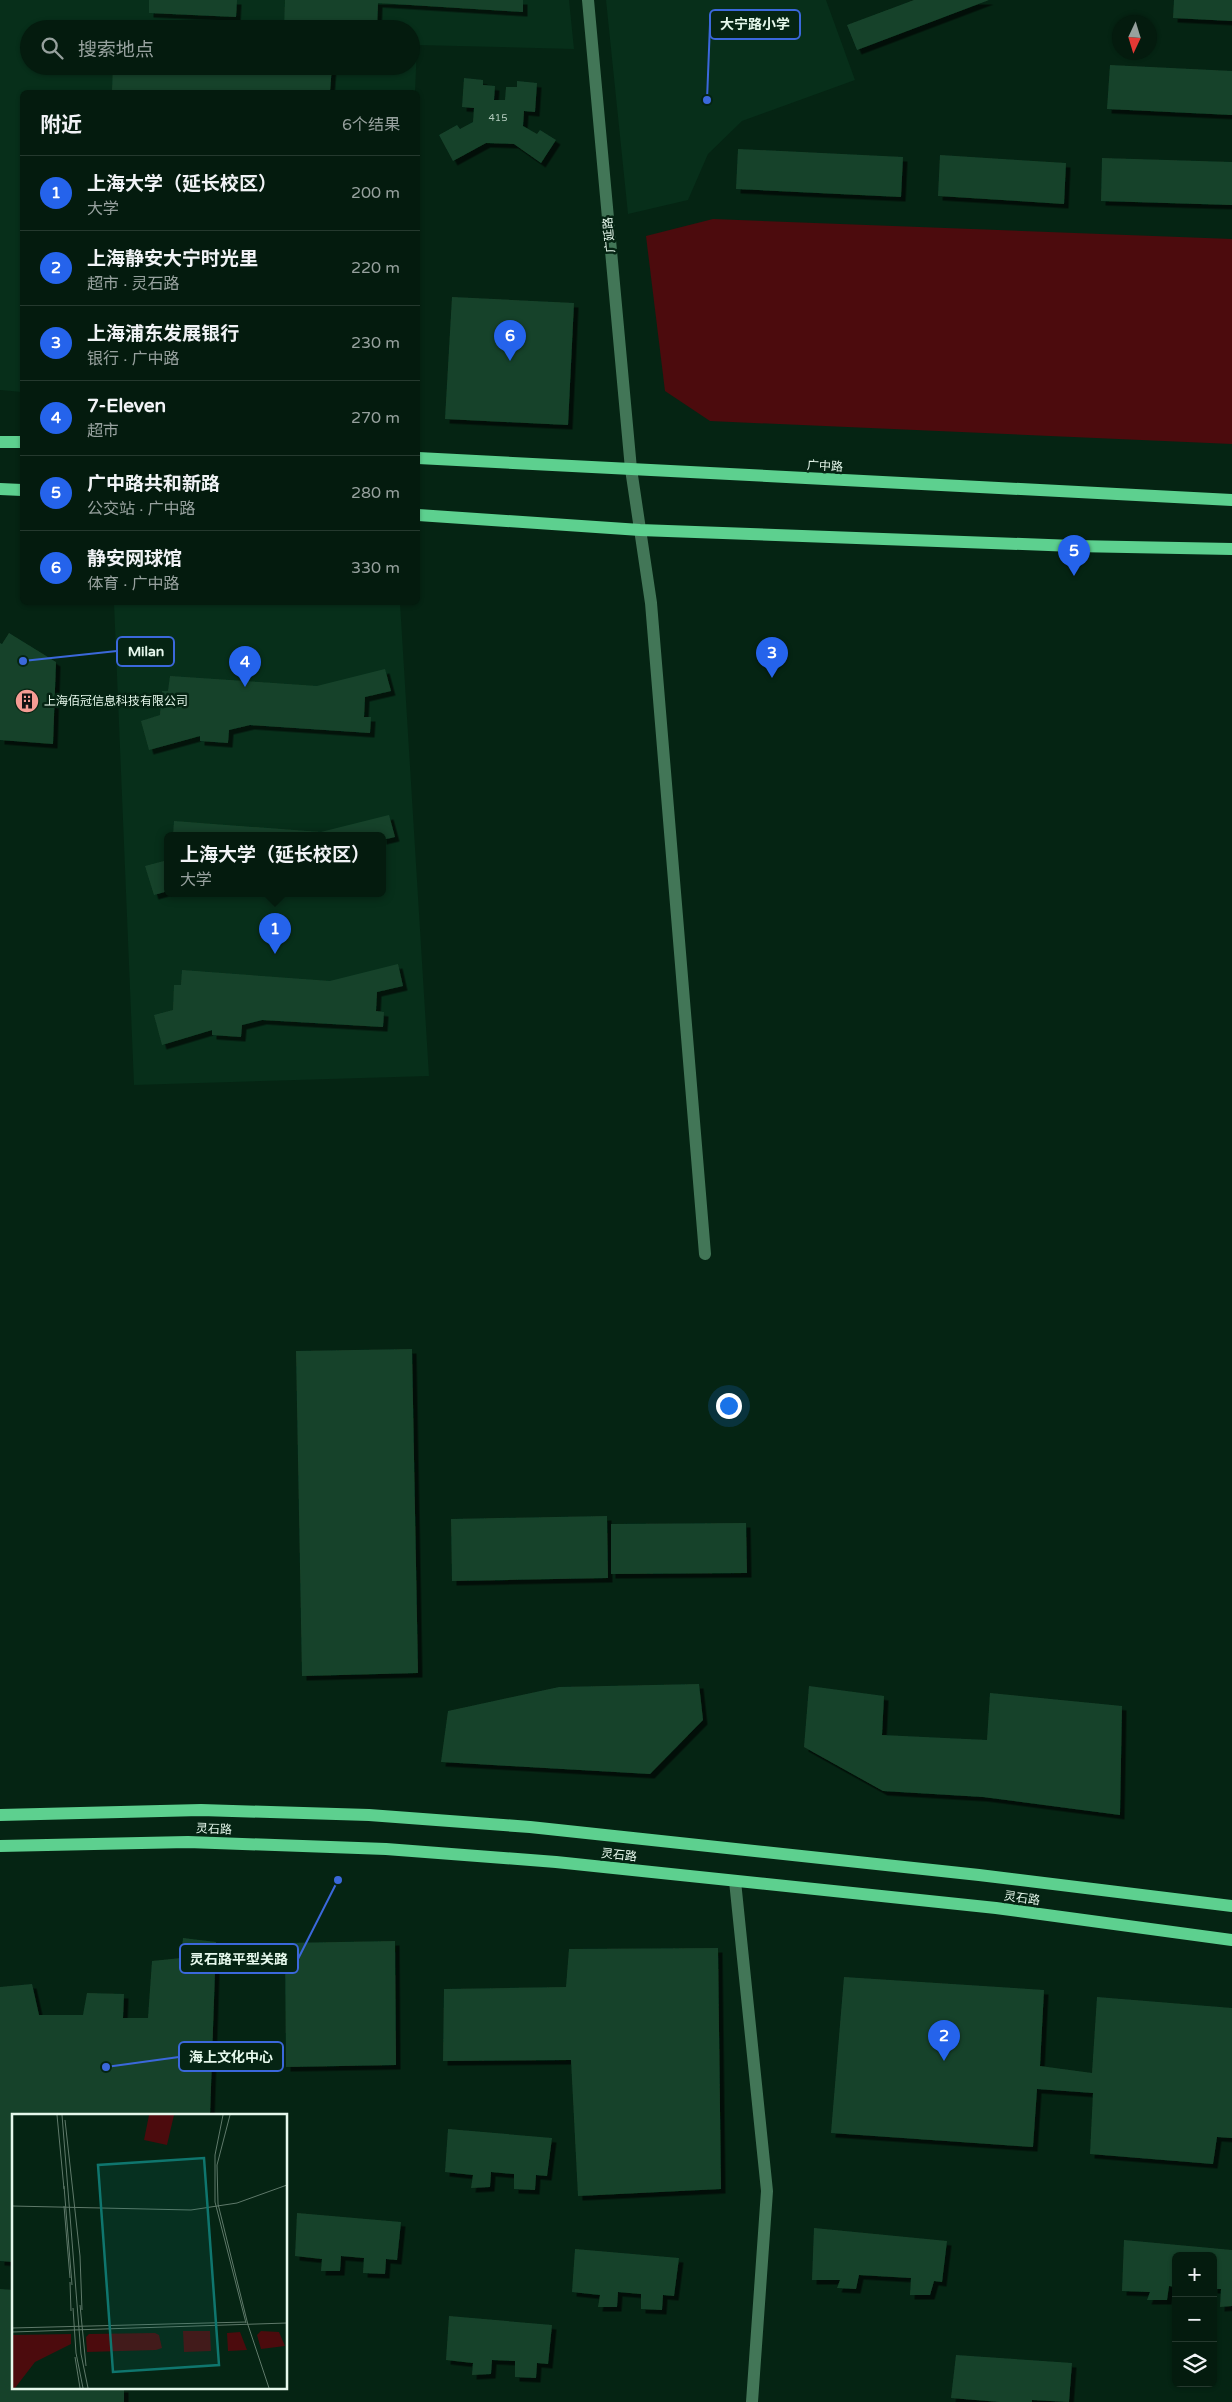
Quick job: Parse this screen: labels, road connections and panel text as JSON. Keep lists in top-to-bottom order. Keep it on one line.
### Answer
{"streets":{"main road":["广中路","灵石路"],"street":["广延路"]},"crossings":[["广延路","广中路"]],"places":{"other":["大宁路小学","Milan","灵石路平型关路","海上文化中心"],"building":["上海佰冠信息科技有限公司"]},"house_numbers":["415"],"north":"bottom","page":{"search":"搜索地点","heading":["附近","6个结果"],"list":[{"mark":"1","name":"上海大学（延长校区）","note":"大学","value":"200 m"},{"mark":"2","name":"上海静安大宁时光里","note":"超市 · 灵石路","value":"220 m"},{"mark":"3","name":"上海浦东发展银行","note":"银行 · 广中路","value":"230 m"},{"mark":"4","name":"7-Eleven","note":"超市","value":"270 m"},{"mark":"5","name":"广中路共和新路","note":"公交站 · 广中路","value":"280 m"},{"mark":"6","name":"静安网球馆","note":"体育 · 广中路","value":"330 m"}],"pins":["6","5","3","4","1","2"],"popup":["上海大学（延长校区）","大学"],"map_buttons":["+","−"]}}
